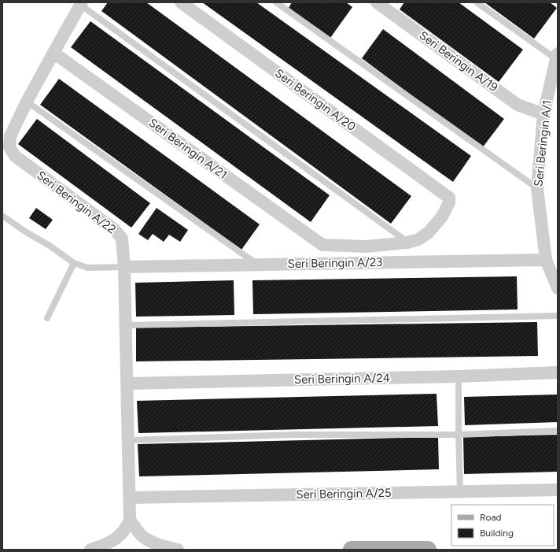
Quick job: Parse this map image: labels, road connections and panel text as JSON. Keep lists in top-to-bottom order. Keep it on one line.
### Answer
{"streets":{"street":["Seri Beringin A/19","Seri Beringin A/20","Seri Beringin A/1","Seri Beringin A/21","Seri Beringin A/22","Seri Beringin A/23","Seri Beringin A/24","Seri Beringin A/25"]},"crossings":[["Seri Beringin A/19","Seri Beringin A/1"],["Seri Beringin A/20","Seri Beringin A/21"],["Seri Beringin A/1","Seri Beringin A/23"],["Seri Beringin A/22","Seri Beringin A/23"],["Seri Beringin A/22","Seri Beringin A/24"],["Seri Beringin A/22","Seri Beringin A/25"]],"legend":["Road","Building"]}
